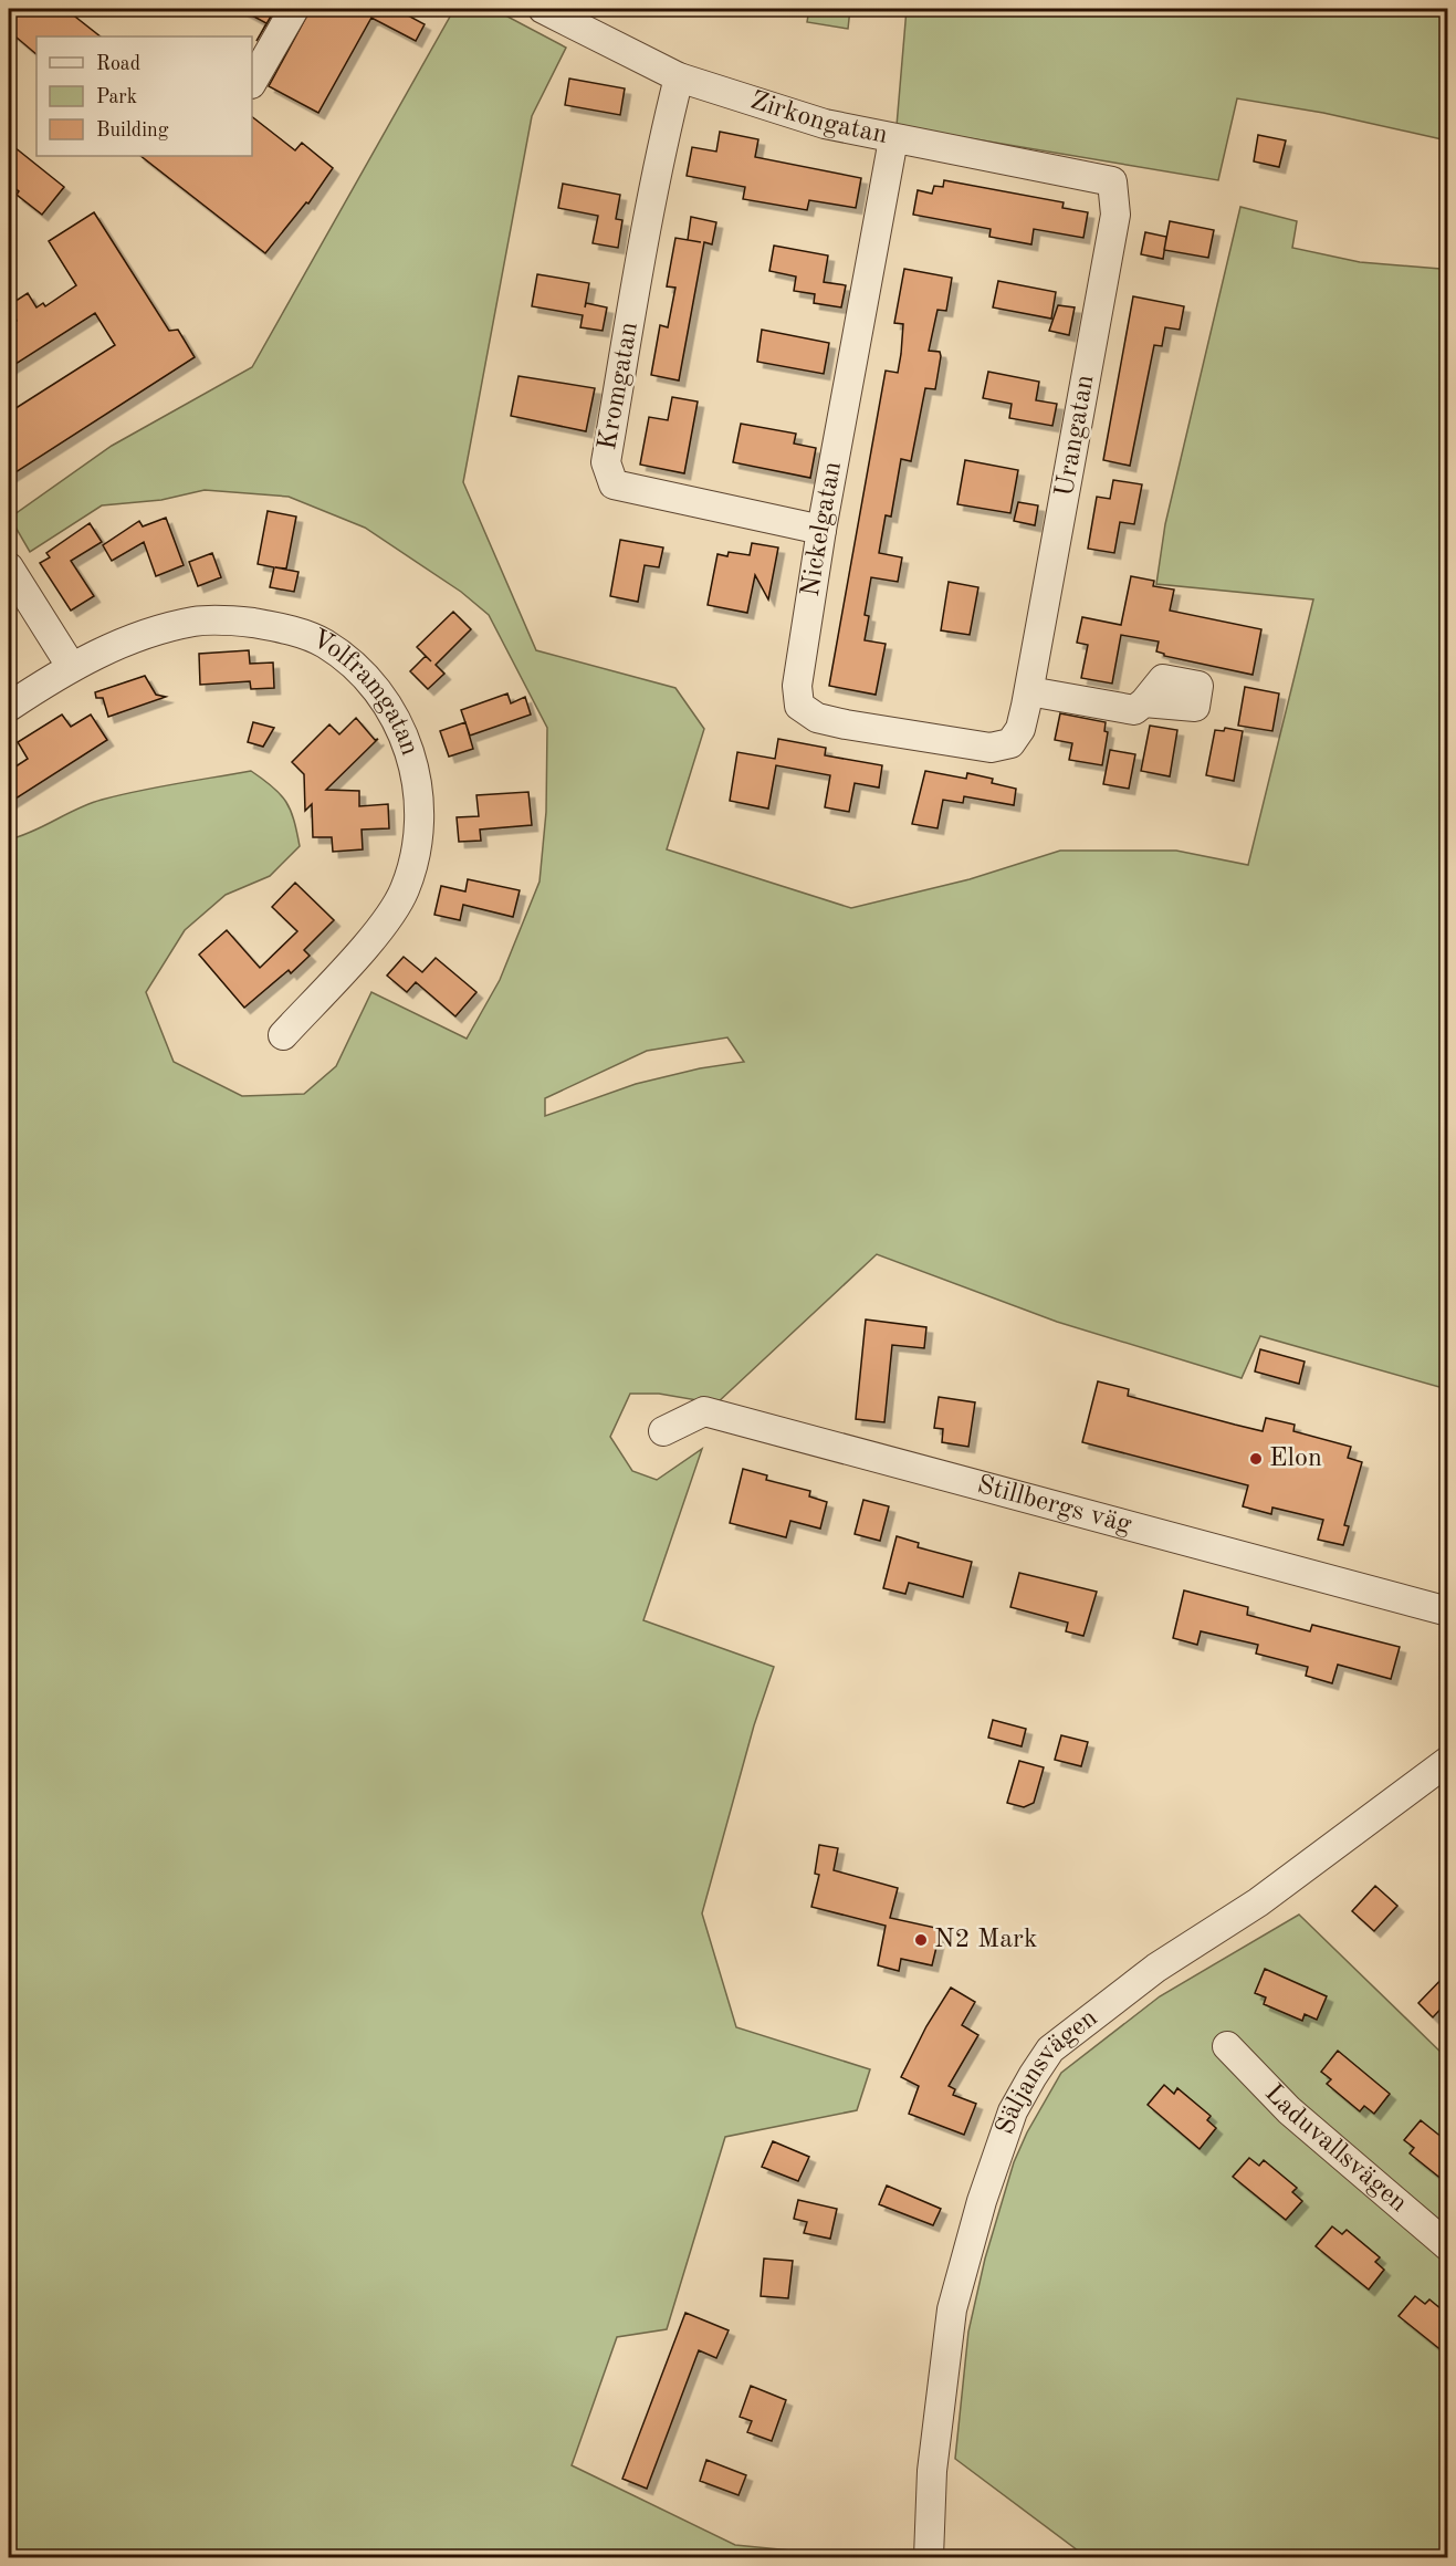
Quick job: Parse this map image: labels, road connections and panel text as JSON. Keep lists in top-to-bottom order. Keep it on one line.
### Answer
{"streets":{"street":["Zirkongatan","Kromgatan","Urangatan","Nickelgatan","Volframgatan","Stillbergs väg","Säljansvägen","Laduvallsvägen"]},"crossings":[["Zirkongatan","Kromgatan"],["Zirkongatan","Urangatan"],["Zirkongatan","Nickelgatan"],["Kromgatan","Nickelgatan"],["Urangatan","Nickelgatan"]],"places":["Elon","N2 Mark"],"legend":["Road","Park","Building"]}
